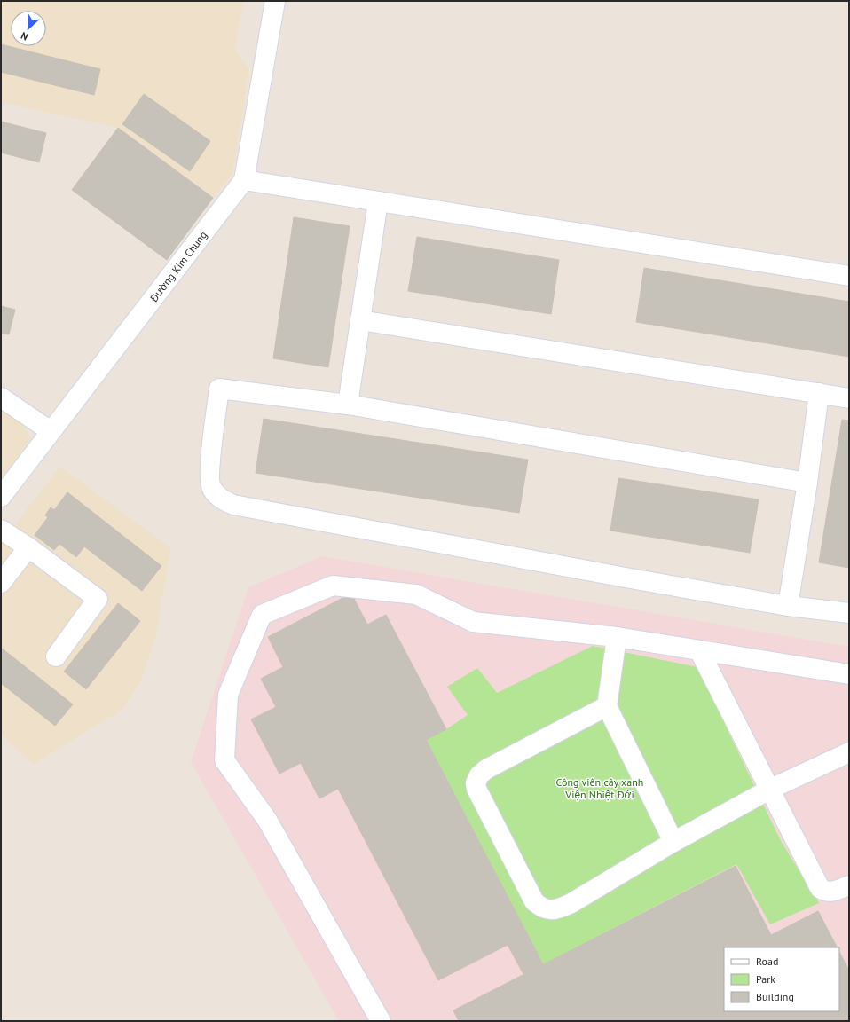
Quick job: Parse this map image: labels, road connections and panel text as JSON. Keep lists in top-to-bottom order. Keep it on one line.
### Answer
{"streets":{"street":["Đường Kim Chung"]},"parks":["Công viên cây xanh Viện Nhiệt Đới"],"legend":["Road","Park","Building"],"north":"bottom left"}
